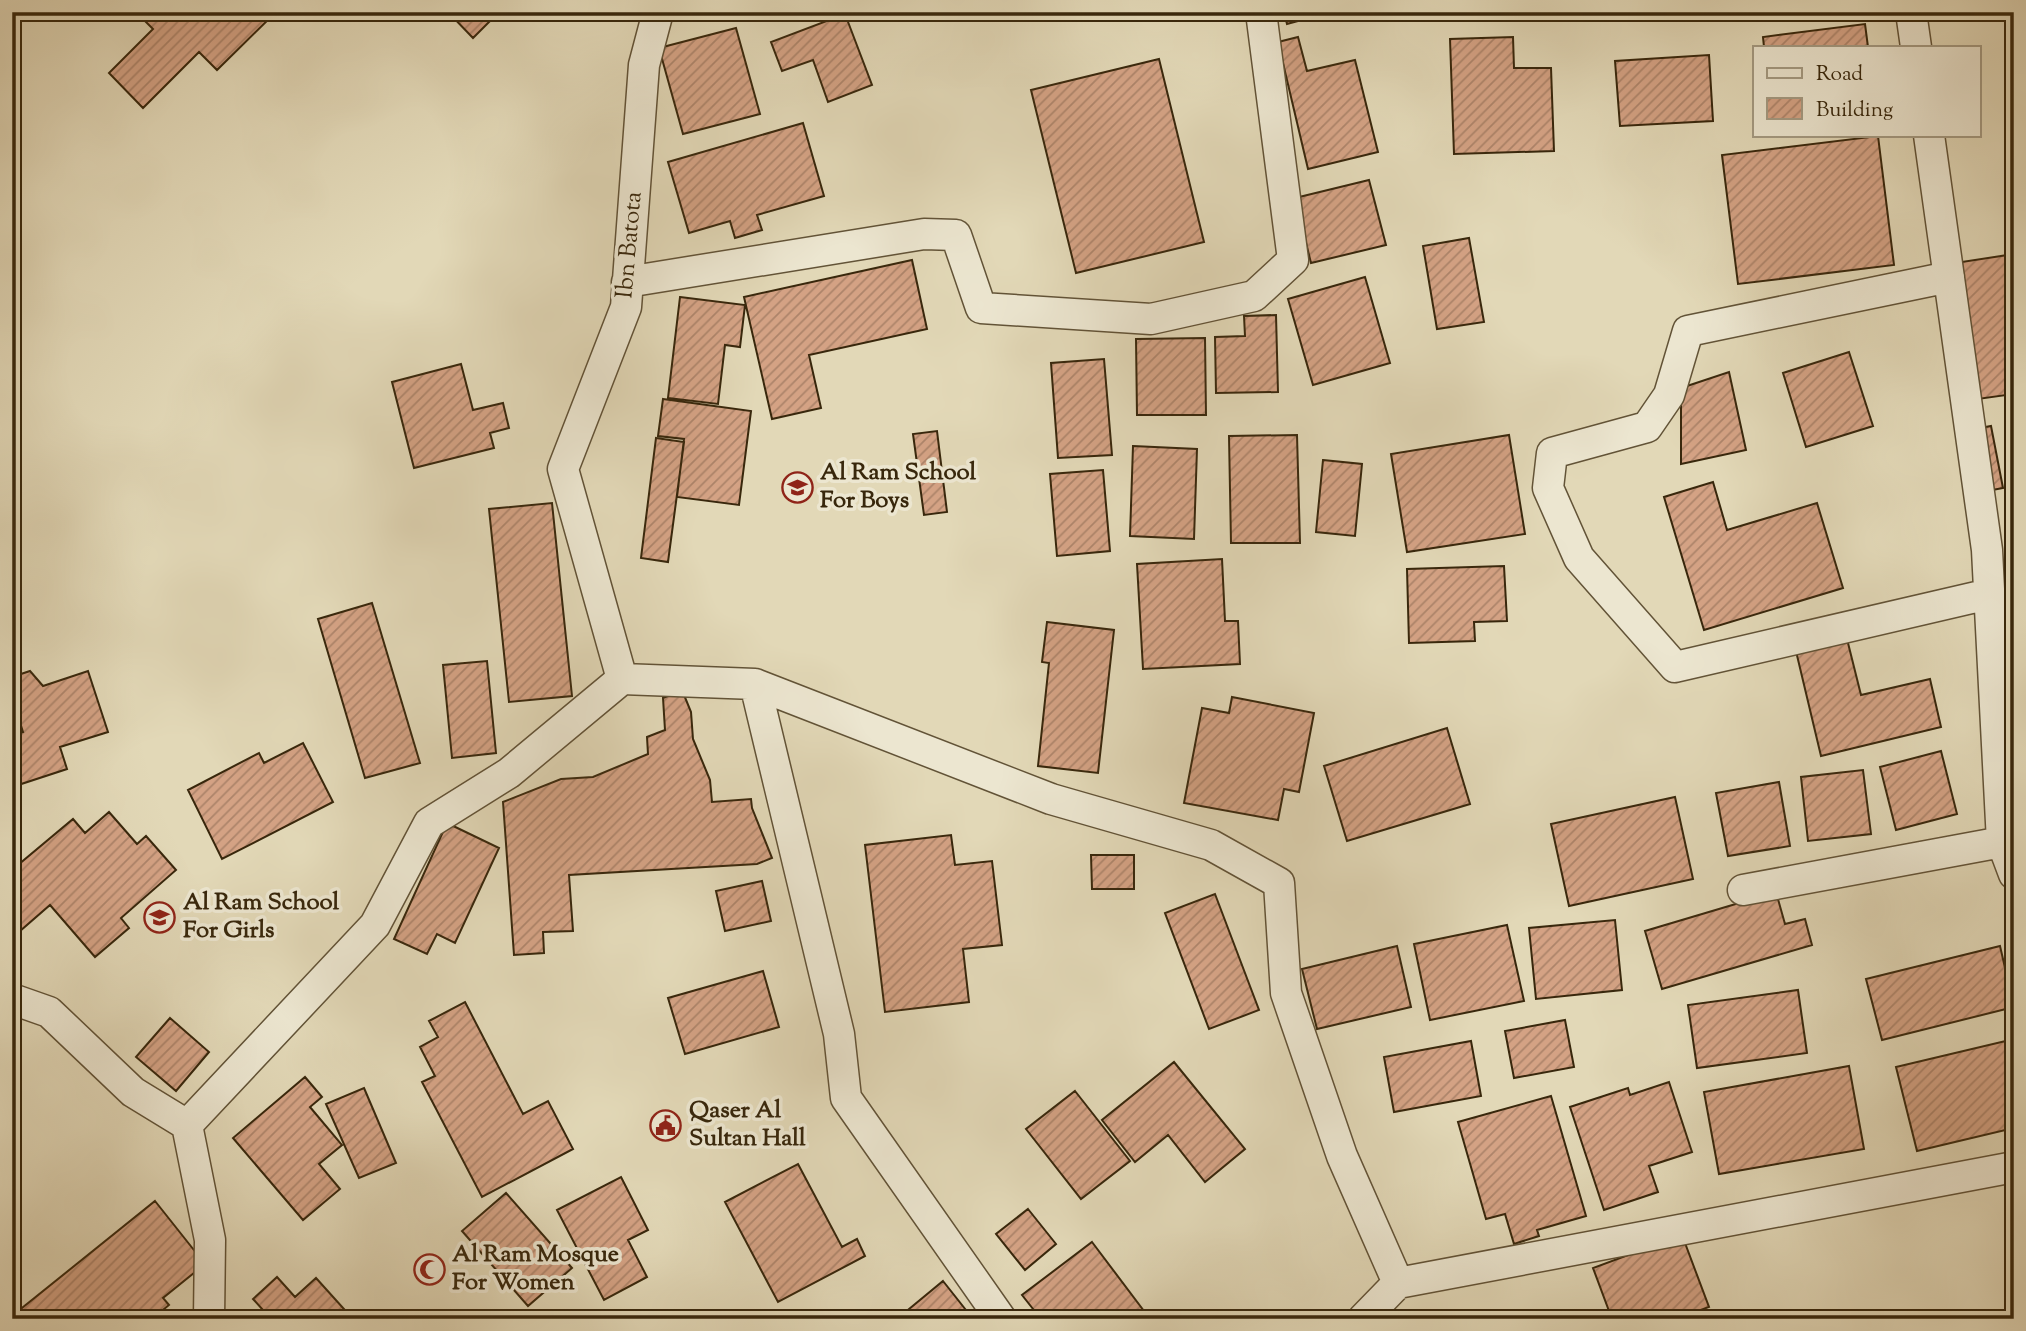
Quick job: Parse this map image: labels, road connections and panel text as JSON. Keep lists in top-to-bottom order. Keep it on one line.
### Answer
{"streets":{"street":["Ibn Batota"]},"places":{"school or university":["Al Ram School For Boys","Al Ram School For Girls"],"public building":["Qaser Al Sultan Hall"],"mosque":["Al Ram Mosque For Women"]},"legend":["Road","Building"]}
